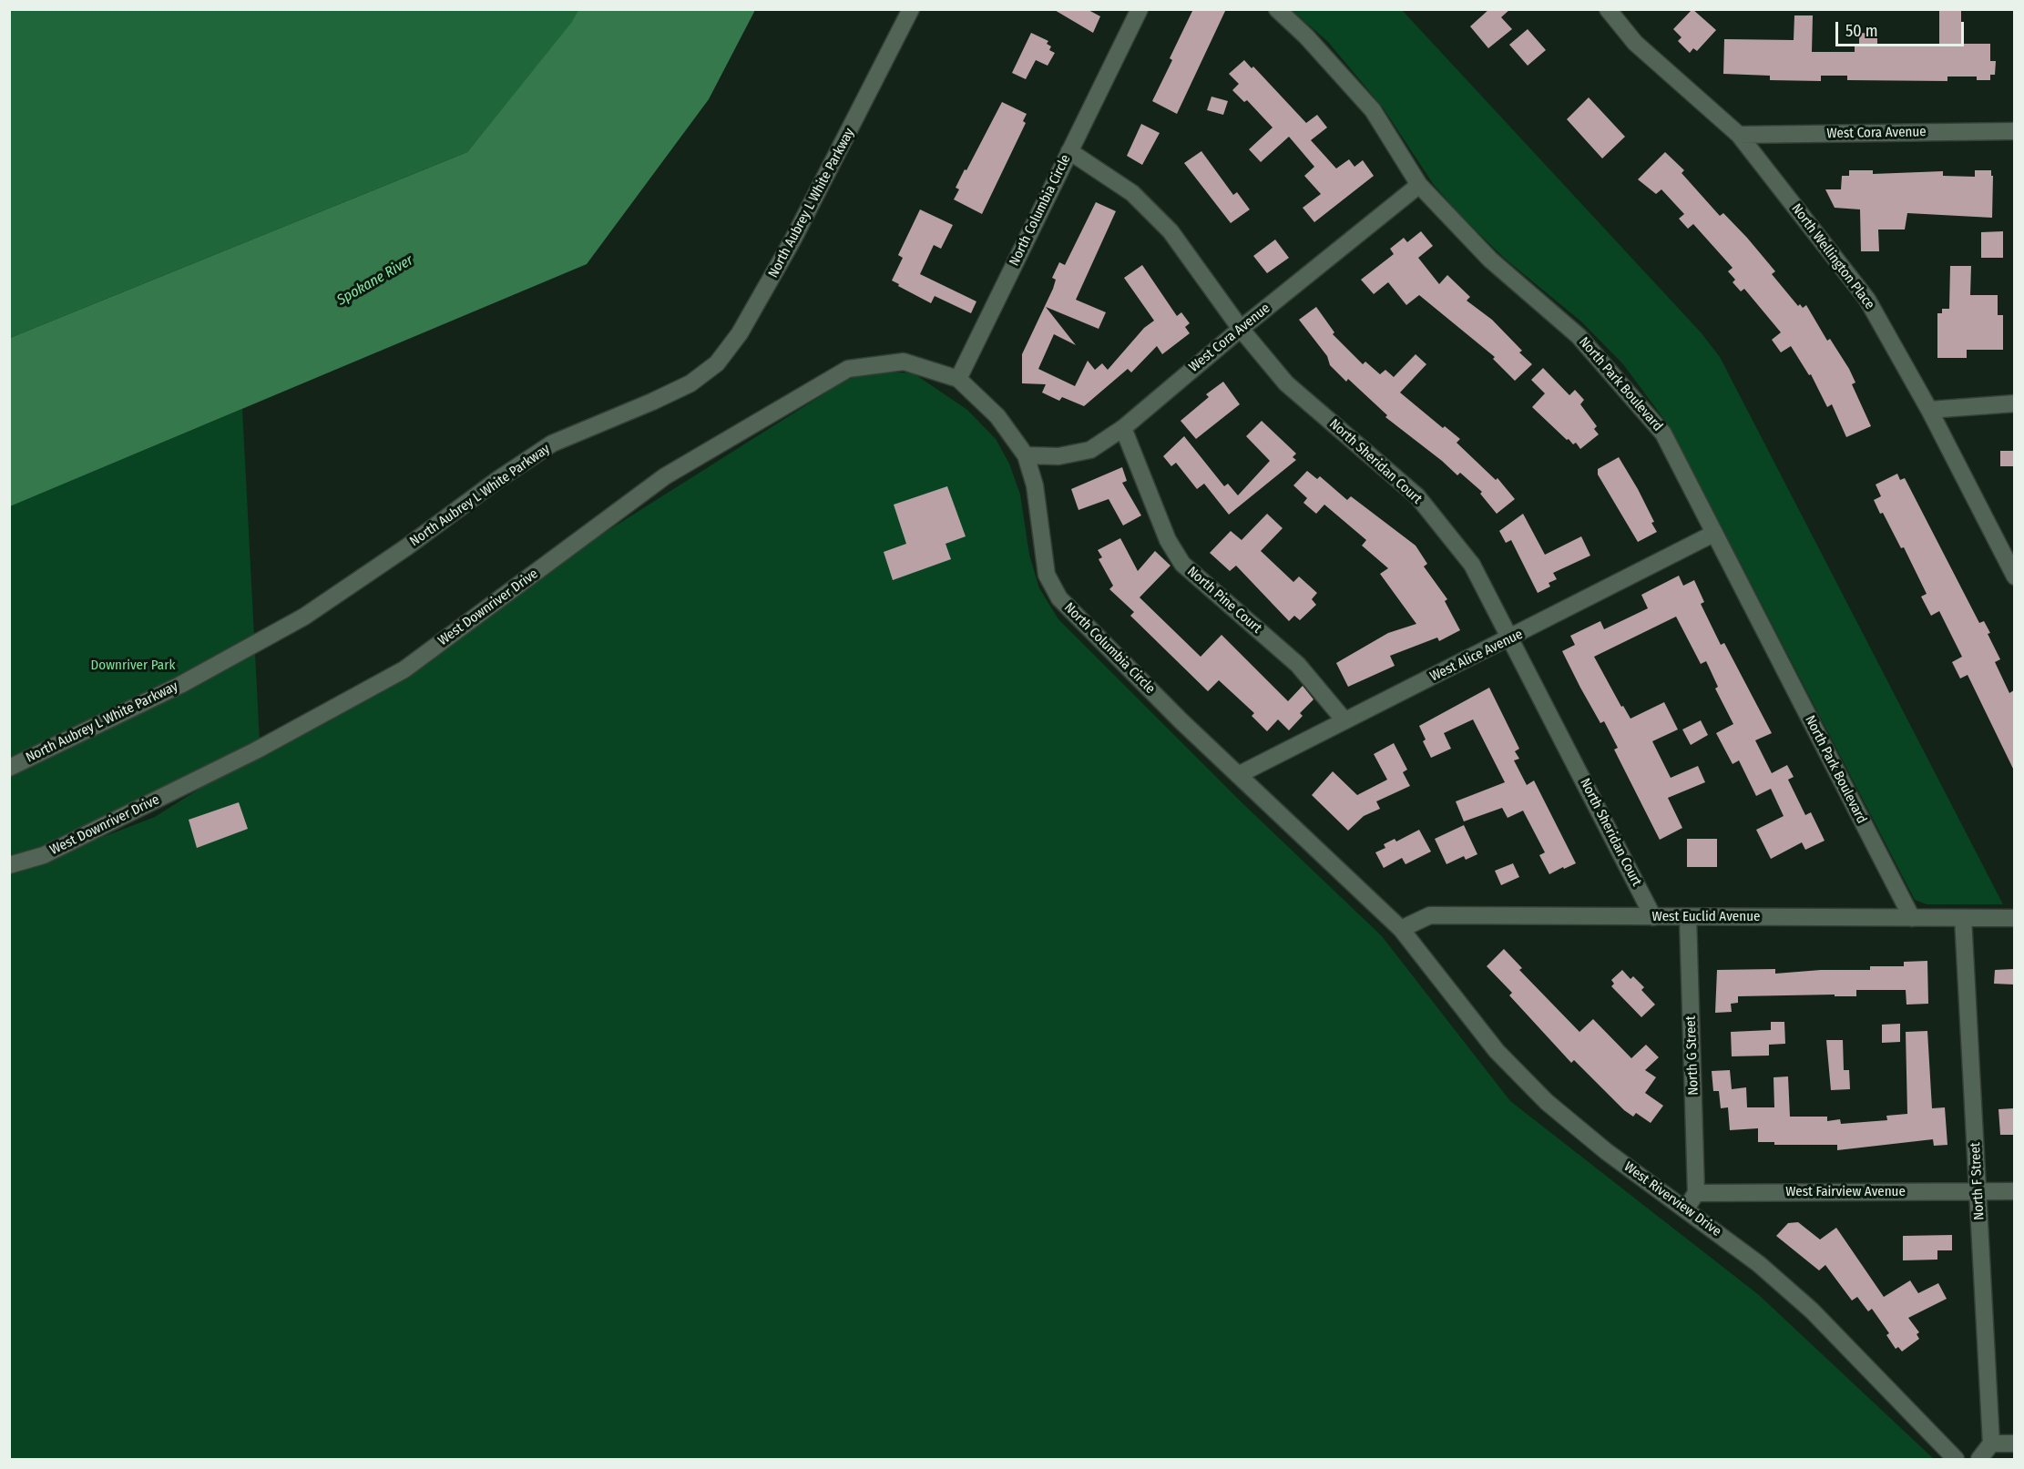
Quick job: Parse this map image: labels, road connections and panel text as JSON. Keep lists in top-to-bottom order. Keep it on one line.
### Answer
{"streets":{"street":["West Cora Avenue","North Aubrey L White Parkway","North Columbia Circle","North Wellington Place","North Park Boulevard","North Sheridan Court","North Pine Court","West Downriver Drive","West Alice Avenue","West Euclid Avenue","North G Street","North F Street","West Fairview Avenue","West Riverview Drive"]},"crossings":[["West Cora Avenue","North Columbia Circle"],["West Cora Avenue","North Wellington Place"],["West Cora Avenue","North Park Boulevard"],["West Cora Avenue","North Sheridan Court"],["West Cora Avenue","North Pine Court"],["North Columbia Circle","North Sheridan Court"],["North Columbia Circle","West Downriver Drive"],["North Columbia Circle","West Alice Avenue"],["North Columbia Circle","West Euclid Avenue"],["North Columbia Circle","West Riverview Drive"],["North Park Boulevard","West Alice Avenue"],["North Park Boulevard","West Euclid Avenue"],["North Sheridan Court","West Alice Avenue"],["North Sheridan Court","West Euclid Avenue"],["North Pine Court","West Alice Avenue"],["West Euclid Avenue","North G Street"],["West Euclid Avenue","North F Street"],["West Euclid Avenue","West Riverview Drive"],["North G Street","West Fairview Avenue"],["North F Street","West Fairview Avenue"]],"water":["Spokane River"],"parks":["Downriver Park"],"scale_bar":"50 m"}
